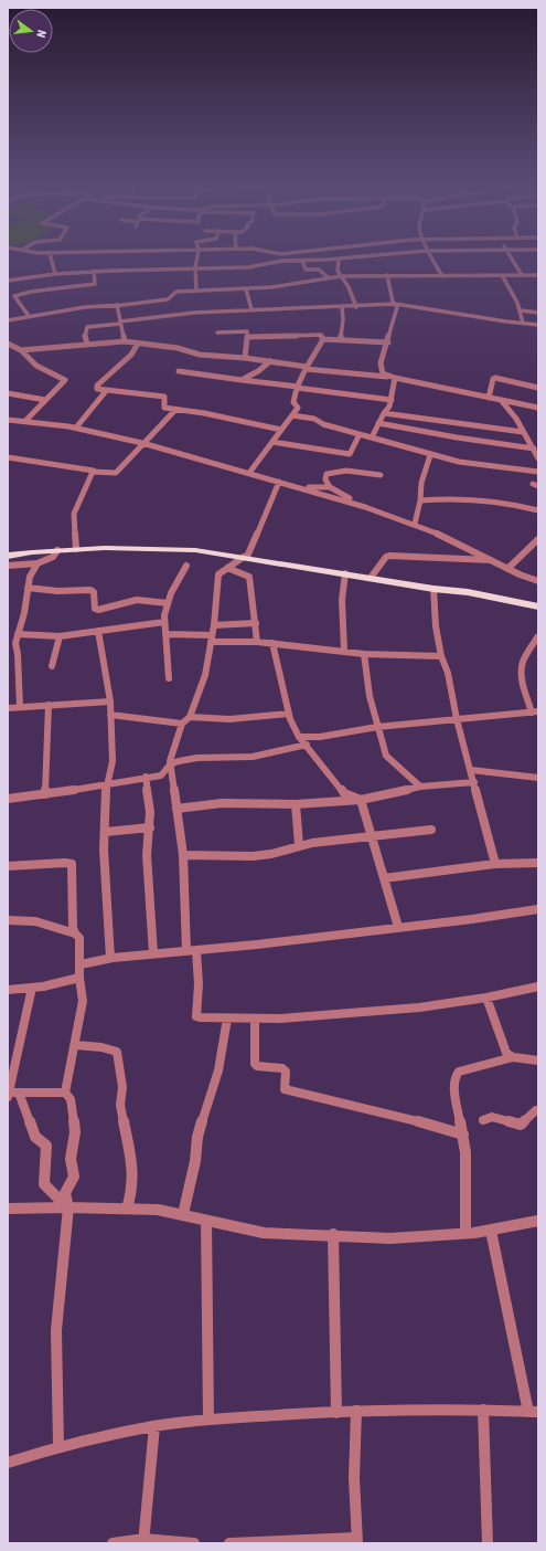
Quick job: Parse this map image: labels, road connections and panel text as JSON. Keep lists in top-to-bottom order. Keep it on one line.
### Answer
{"north":"right"}
